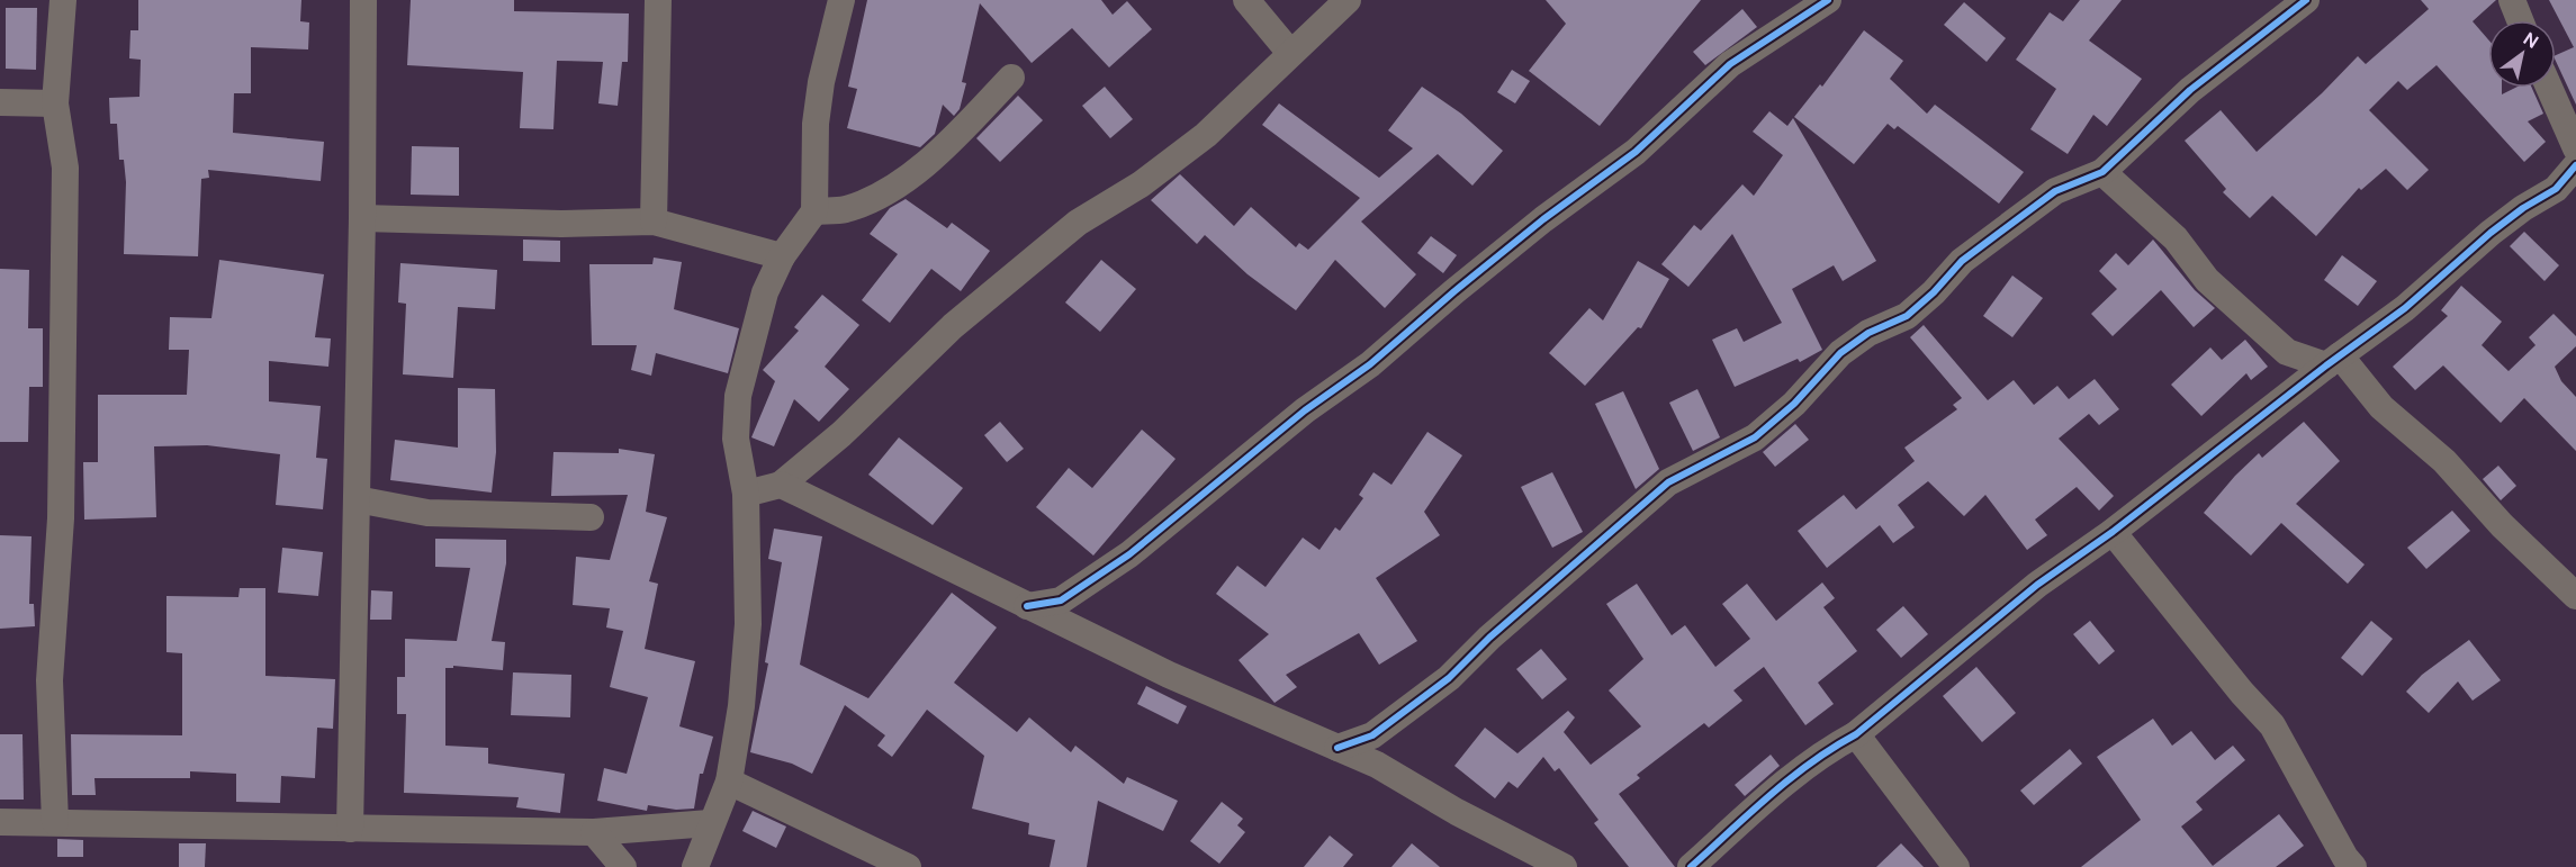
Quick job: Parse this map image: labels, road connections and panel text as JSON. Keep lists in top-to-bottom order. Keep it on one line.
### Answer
{"north":"top right"}
